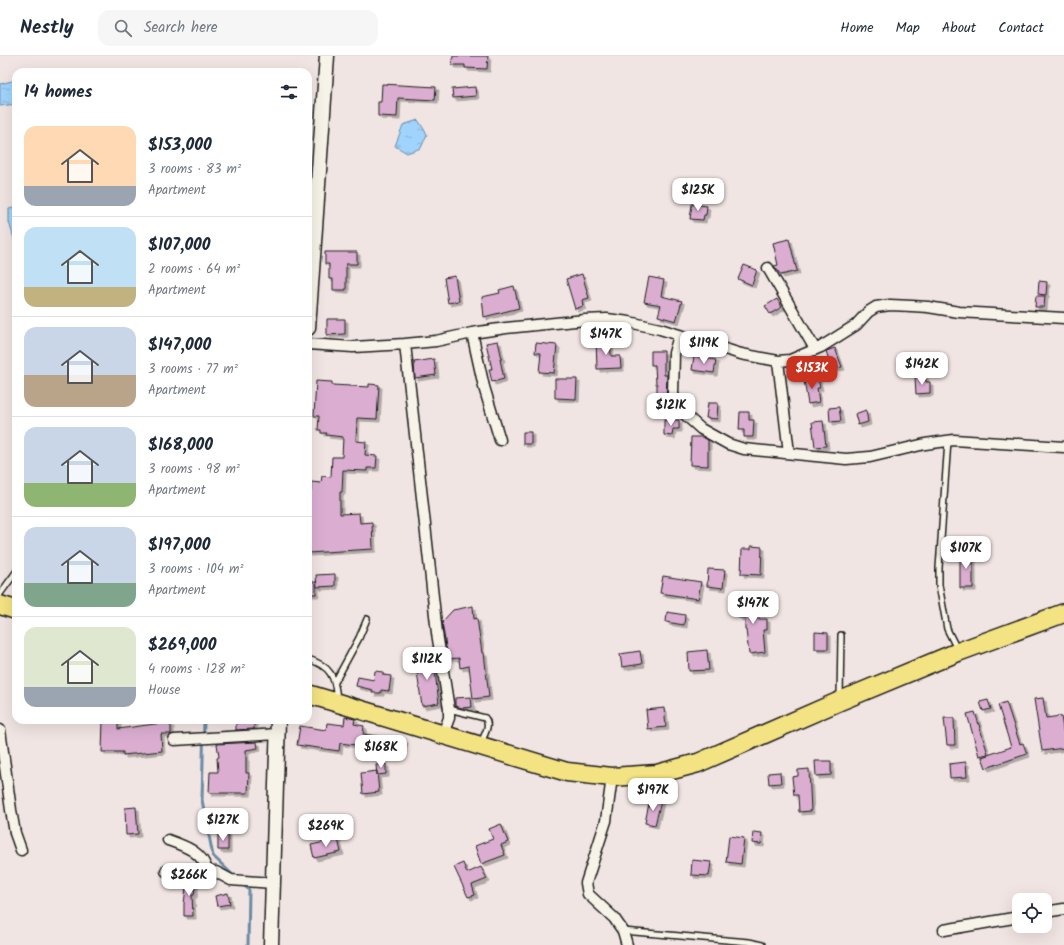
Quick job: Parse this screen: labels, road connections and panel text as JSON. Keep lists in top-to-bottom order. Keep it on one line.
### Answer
{"page":{"header":"Nestly","search":"Search here","nav":["Home","Map","About","Contact"],"heading":"14 homes","list":[{"name":"$153,000","note":"3 rooms · 83 m² · Apartment"},{"name":"$107,000","note":"2 rooms · 64 m² · Apartment"},{"name":"$147,000","note":"3 rooms · 77 m² · Apartment"},{"name":"$168,000","note":"3 rooms · 98 m² · Apartment"},{"name":"$197,000","note":"3 rooms · 104 m² · Apartment"},{"name":"$269,000","note":"4 rooms · 128 m² · House"}],"price":["$125K","$147K","$119K","$142K","$153K","$121K","$107K","$147K","$112K","$168K","$197K","$127K","$269K","$266K"]}}
